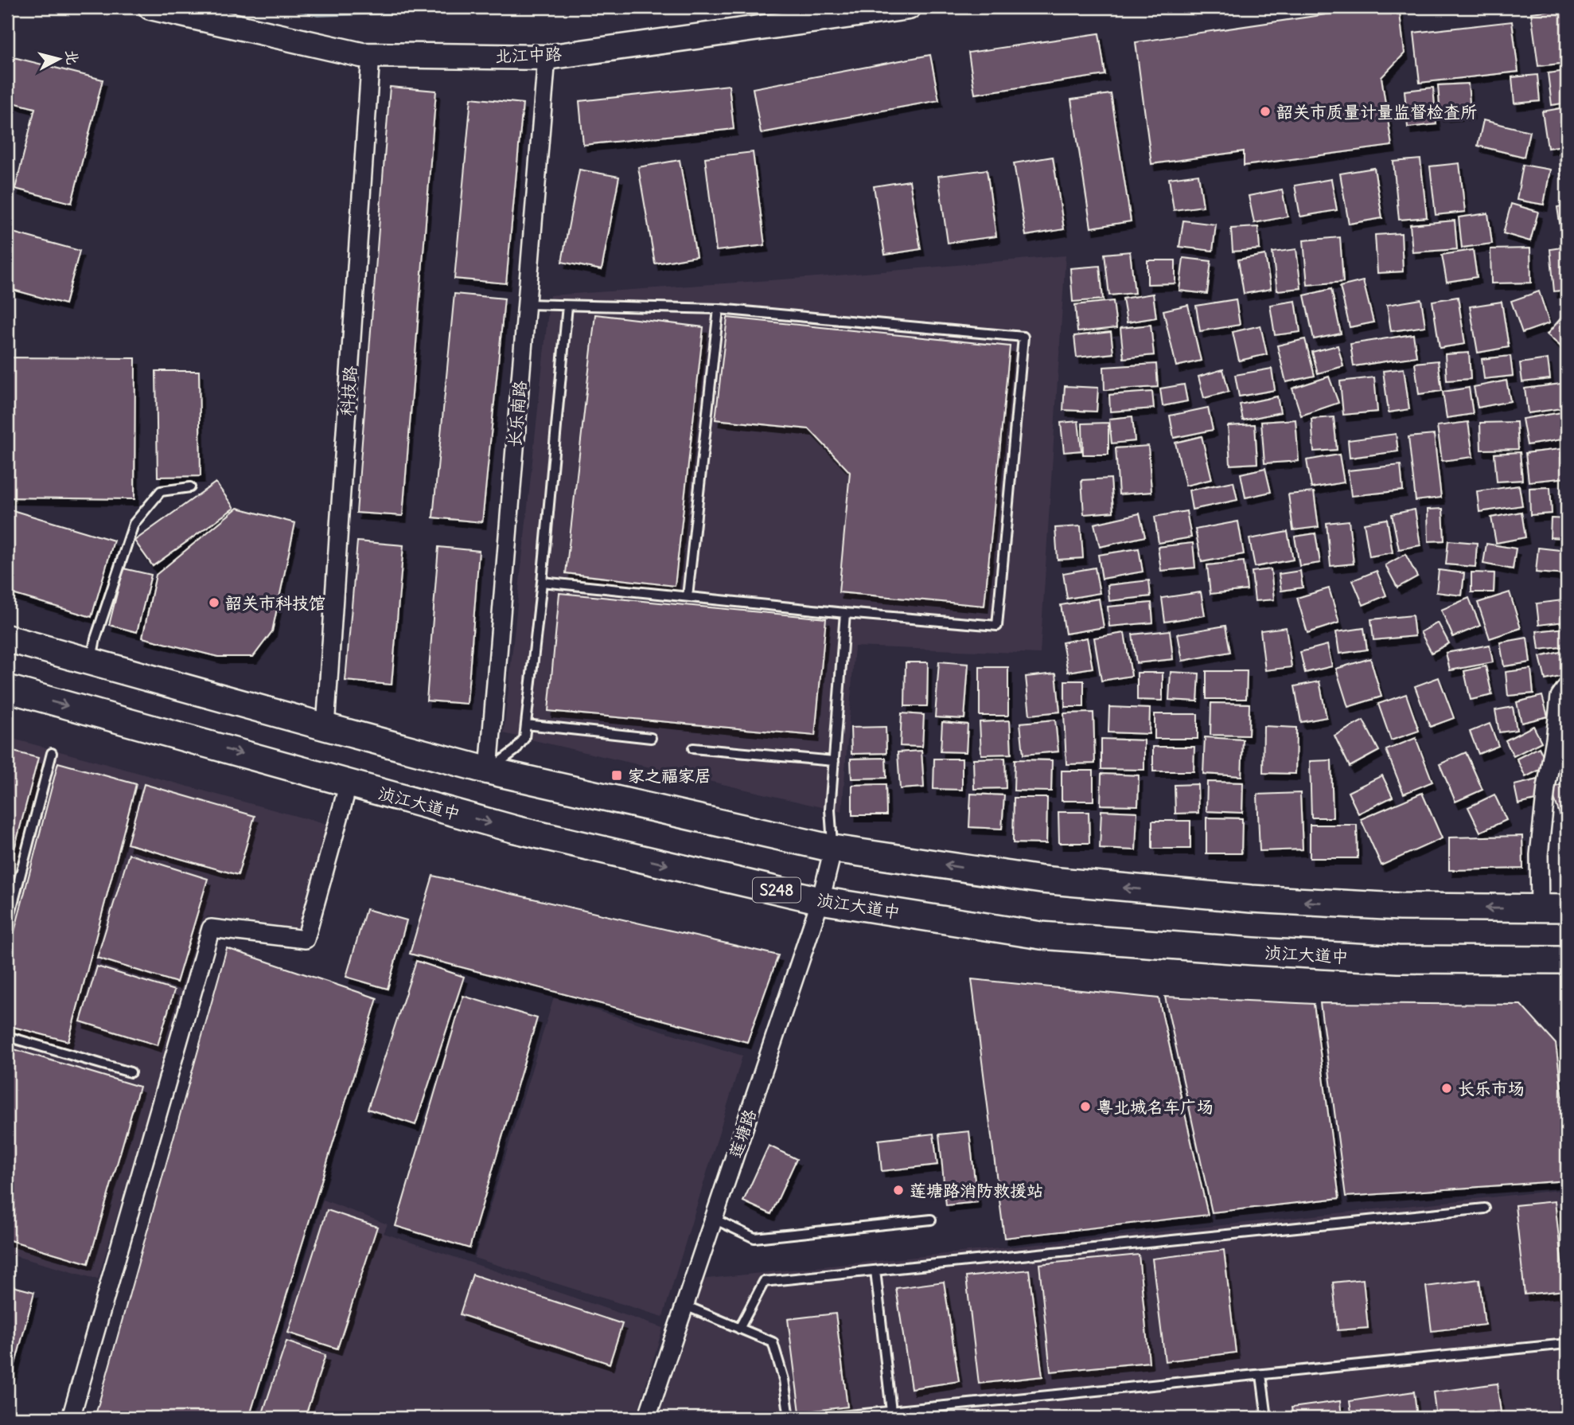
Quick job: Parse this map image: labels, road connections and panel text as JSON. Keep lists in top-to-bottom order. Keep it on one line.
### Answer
{"streets":{"main road":["浈江大道中","S248"],"street":["北江中路","科技路","长乐南路","莲塘路"]},"crossings":[["北江中路","科技路"],["北江中路","长乐南路"],["浈江大道中","莲塘路"]],"places":{"other":["韶关市质量计量监督检查所","韶关市科技馆","长乐市场","粤北城名车广场","莲塘路消防救援站"],"transit":["家之福家居"]},"north":"right"}
